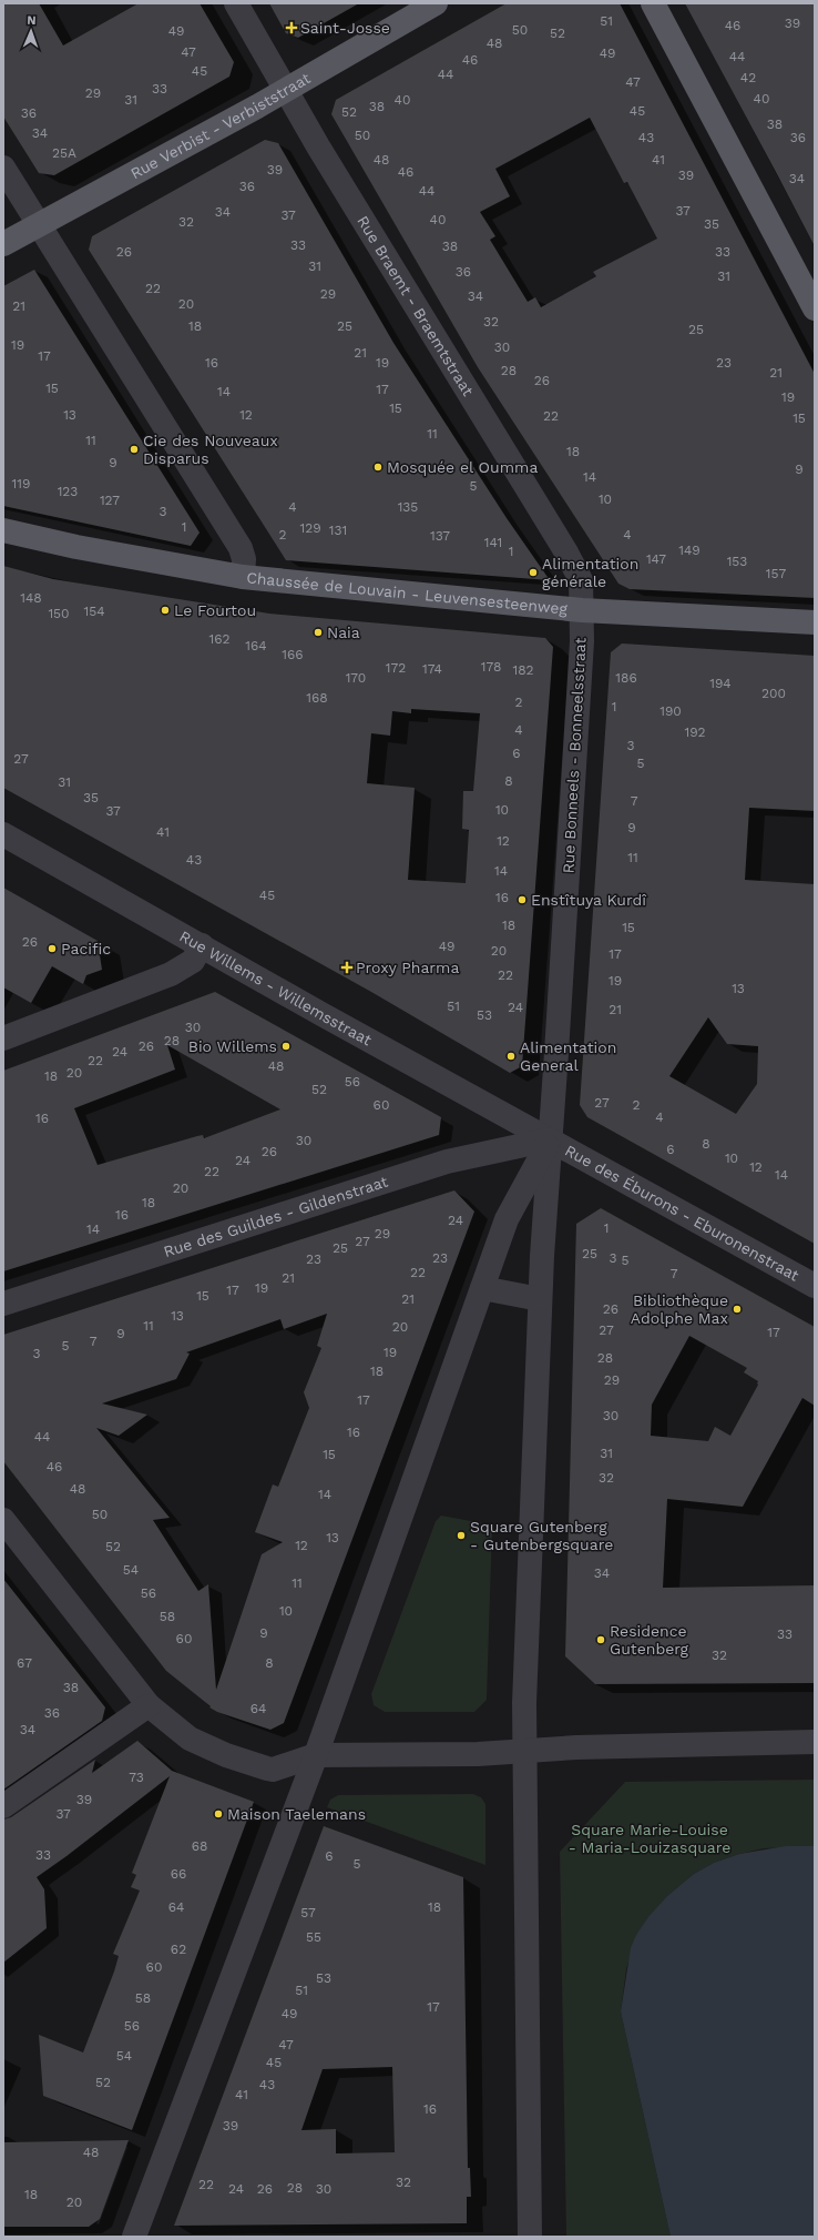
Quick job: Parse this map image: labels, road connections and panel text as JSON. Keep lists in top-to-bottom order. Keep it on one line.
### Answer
{"streets":{"main road":["Rue Verbist - Verbiststraat","Chaussée de Louvain - Leuvensesteenweg"],"street":["Rue Braemt - Braemtstraat","Rue Bonneels - Bonneelsstraat","Rue Willems - Willemsstraat","Rue des Éburons - Eburonenstraat","Rue des Guildes - Gildenstraat"]},"crossings":[["Rue Verbist - Verbiststraat","Rue Braemt - Braemtstraat"],["Rue Braemt - Braemtstraat","Chaussée de Louvain - Leuvensesteenweg"],["Rue Braemt - Braemtstraat","Rue Bonneels - Bonneelsstraat"],["Chaussée de Louvain - Leuvensesteenweg","Rue Bonneels - Bonneelsstraat"],["Rue Bonneels - Bonneelsstraat","Rue Willems - Willemsstraat"],["Rue Bonneels - Bonneelsstraat","Rue des Éburons - Eburonenstraat"],["Rue Bonneels - Bonneelsstraat","Rue des Guildes - Gildenstraat"],["Rue Willems - Willemsstraat","Rue des Éburons - Eburonenstraat"],["Rue Willems - Willemsstraat","Rue des Guildes - Gildenstraat"],["Rue des Éburons - Eburonenstraat","Rue des Guildes - Gildenstraat"]],"parks":["Square Marie-Louise - Maria-Louizasquare"],"places":{"health":["Saint-Josse","Proxy Pharma"],"other":["Cie des Nouveaux Disparus","Mosquée el Oumma","Alimentation générale","Le Fourtou","Naia","Enstîtuya Kurdî","Pacific","Bio Willems","Alimentation General","Bibliothèque Adolphe Max","Square Gutenberg - Gutenbergsquare","Residence Gutenberg","Maison Taelemans"]},"house_numbers":["51","39","46","50","49","52","48","47","49","44","46","45","44","42","47","33","29","40","31","40","38","45","52","36","38","34","50","43","36","25A","48","41","39","46","39","34","36","44","37","34","37","40","32","35","33","38","26","33","31","36","31","22","29","34","20","21","32","18","25","25","19","30","21","17","16","19","23","28","21","26","15","17","14","19","15","13","12","22","15","11","11","18","9","9","14","119","5","123","10","127","4","135","3","1","129","131","2","4","137","141","149","1","147","153","157","148","154","150","162","164","166","178","172","174","182","170","186","194","200","168","2","1","190","4","192","3","6","27","5","8","31","35","7","10","37","9","41","12","11","43","14","45","16","18","15","26","49","20","17","22","19","13","51","24","21","53","30","28","26","24","22","48","20","18","56","52","27","60","2","4","16","30","8","6","26","10","24","12","22","14","20","18","16","24","1","14","29","27","25","25","23","3","23","5","22","7","21","19","17","15","21","26","13","11","20","27","17","9","7","5","19","3","28","18","29","17","30","16","44","31","15","46","32","48","14","50","13","12","52","54","34","11","56","10","58","9","33","60","32","67","8","38","64","36","34","73","39","37","68","33","6","5","66","64","18","57","55","62","60","53","51","58","17","49","56","47","54","45","52","43","41","16","39","48","32","22","28","24","26","30","18","20"],"north":"top"}
